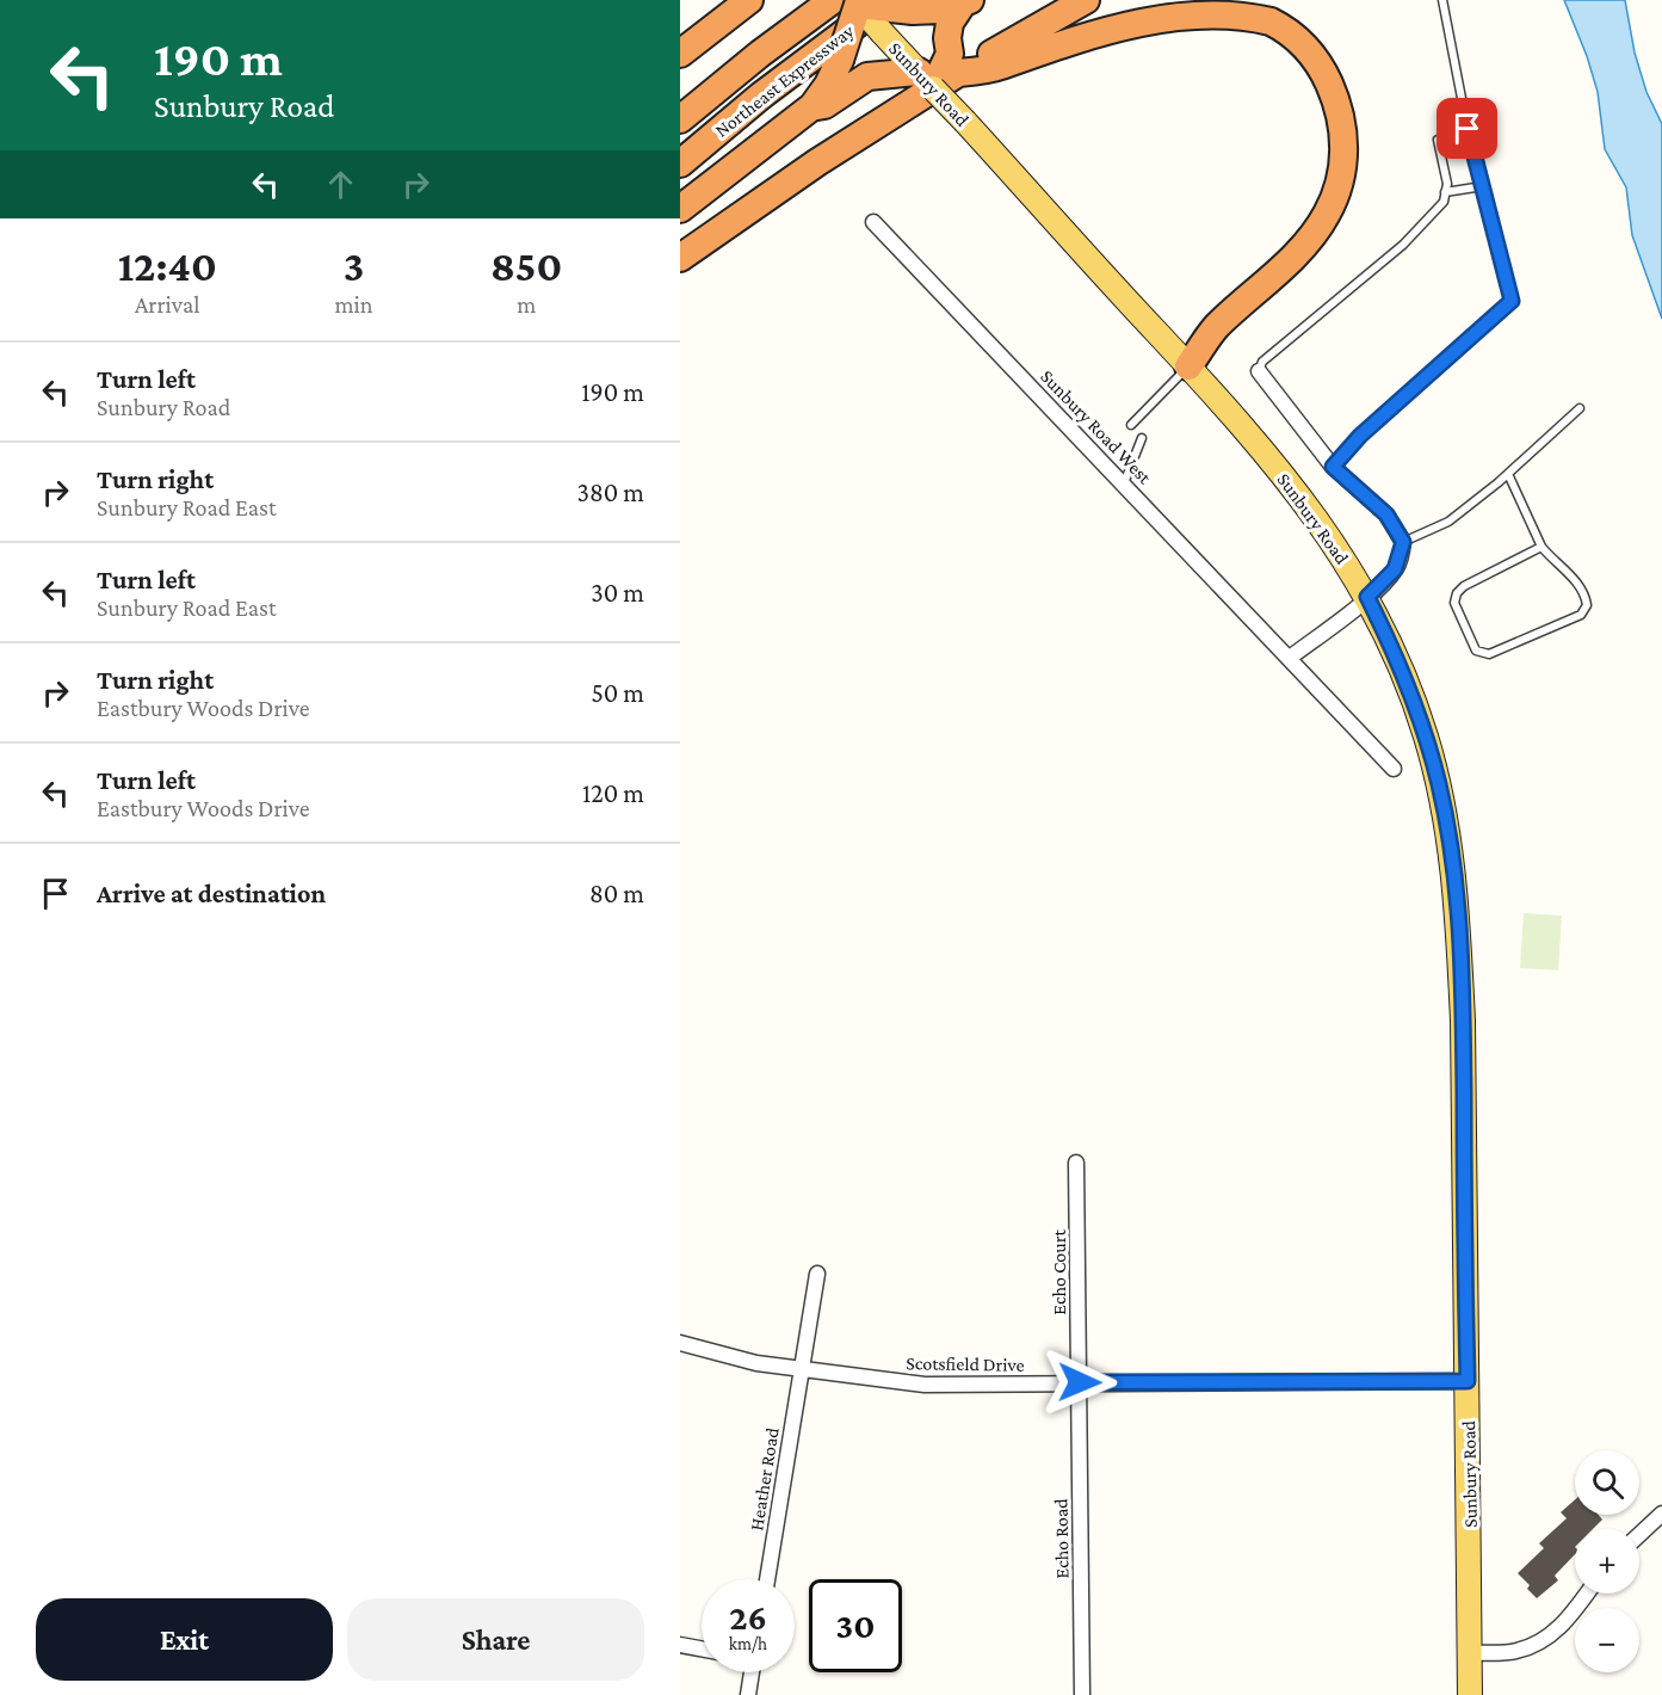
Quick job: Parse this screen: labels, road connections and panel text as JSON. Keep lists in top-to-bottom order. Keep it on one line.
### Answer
{"streets":{"highway":["Northeast Expressway"],"main road":["Sunbury Road"],"street":["Sunbury Road West","Echo Court","Scotsfield Drive","Heather Road","Echo Road"]},"crossings":[["Northeast Expressway","Sunbury Road"],["Sunbury Road","Scotsfield Drive"],["Echo Court","Scotsfield Drive"],["Echo Court","Echo Road"],["Scotsfield Drive","Heather Road"],["Scotsfield Drive","Echo Road"]],"page":{"turn":["190 m","Sunbury Road"],"eta":["12:40","Arrival","3","min","850","m"],"list":[{"name":"Turn left","note":"Sunbury Road","value":"190 m"},{"name":"Turn right","note":"Sunbury Road East","value":"380 m"},{"name":"Turn left","note":"Sunbury Road East","value":"30 m"},{"name":"Turn right","note":"Eastbury Woods Drive","value":"50 m"},{"name":"Turn left","note":"Eastbury Woods Drive","value":"120 m"},{"name":"Arrive at destination","value":"80 m"}],"map_buttons":["+","−"],"speed":"26 km/h","limit":"30","buttons":["Exit","Share"]}}
